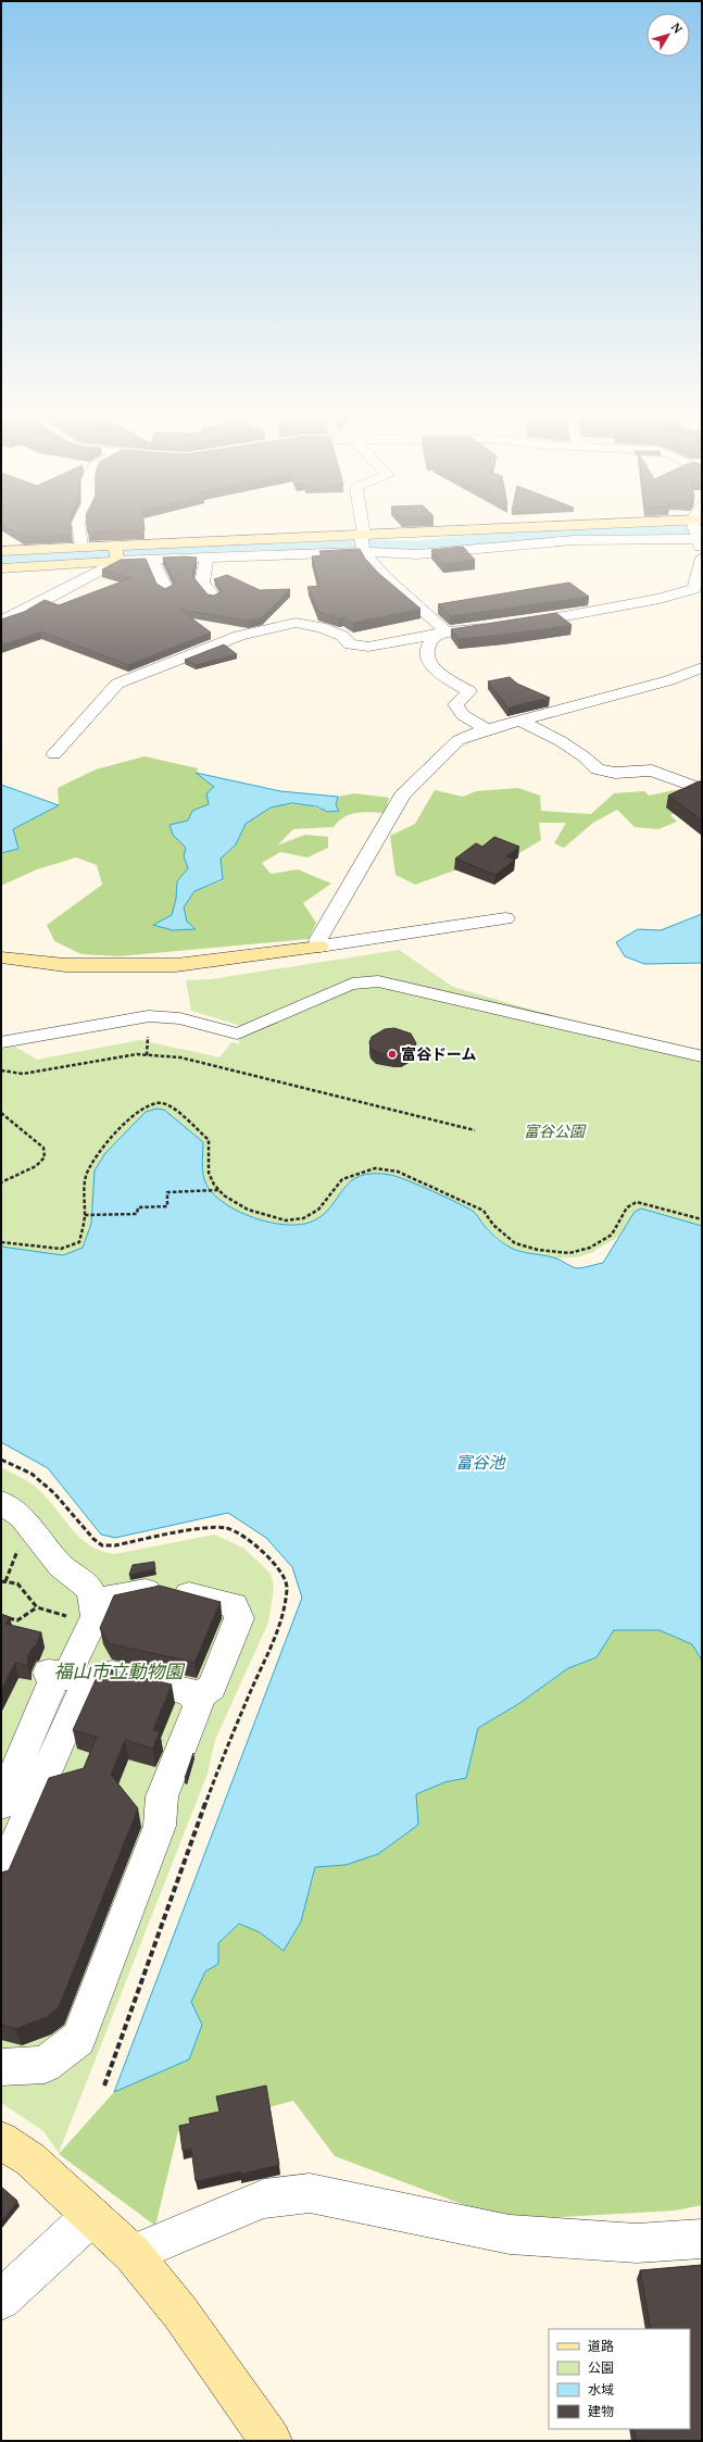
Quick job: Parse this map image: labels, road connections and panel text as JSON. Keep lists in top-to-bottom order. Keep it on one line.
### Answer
{"water":["富谷池"],"parks":["富谷公園","福山市立動物園"],"places":["富谷ドーム"],"legend":["道路","公園","水域","建物"],"north":"top right"}
